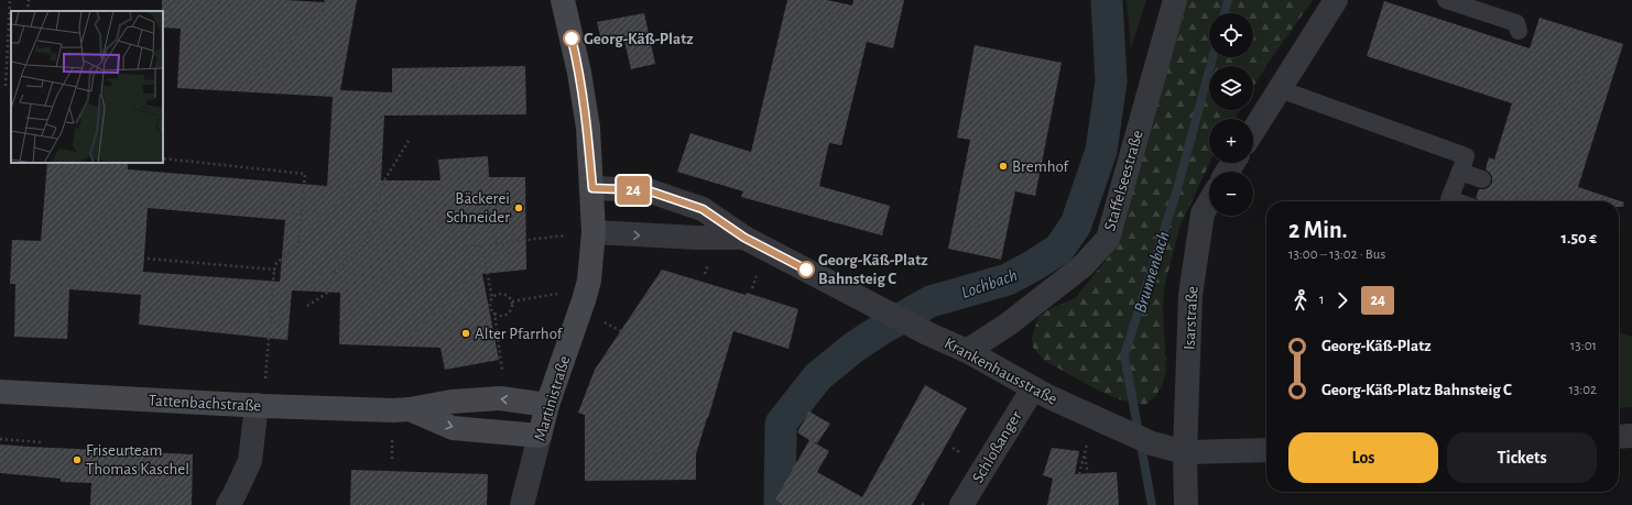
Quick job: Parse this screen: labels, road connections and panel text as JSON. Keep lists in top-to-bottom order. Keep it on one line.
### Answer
{"streets":{"street":["Staffelseestraße","Isarstraße","Krankenhausstraße","Martinistraße","Tattenbachstraße","Schloßanger"]},"crossings":[["Staffelseestraße","Krankenhausstraße"],["Isarstraße","Krankenhausstraße"],["Krankenhausstraße","Martinistraße"],["Krankenhausstraße","Schloßanger"],["Martinistraße","Tattenbachstraße"]],"water":["Brunnenbach","Lochbach"],"places":["Georg-Käß-Platz","Bremhof","Bäckerei Schneider","Georg-Käß-Platz Bahnsteig C","Alter Pfarrhof","Friseurteam Thomas Kaschel"],"lines":["bus line 24"],"page":{"on_map":"24","map_buttons":["+","−"],"heading":["2 Min.","13:00 – 13:02 · Bus","1.50 €"],"legs":["1","24"],"list":[{"name":"Georg-Käß-Platz","value":"13:01"},{"name":"Georg-Käß-Platz Bahnsteig C","value":"13:02"}],"buttons":["Los","Tickets"]}}
